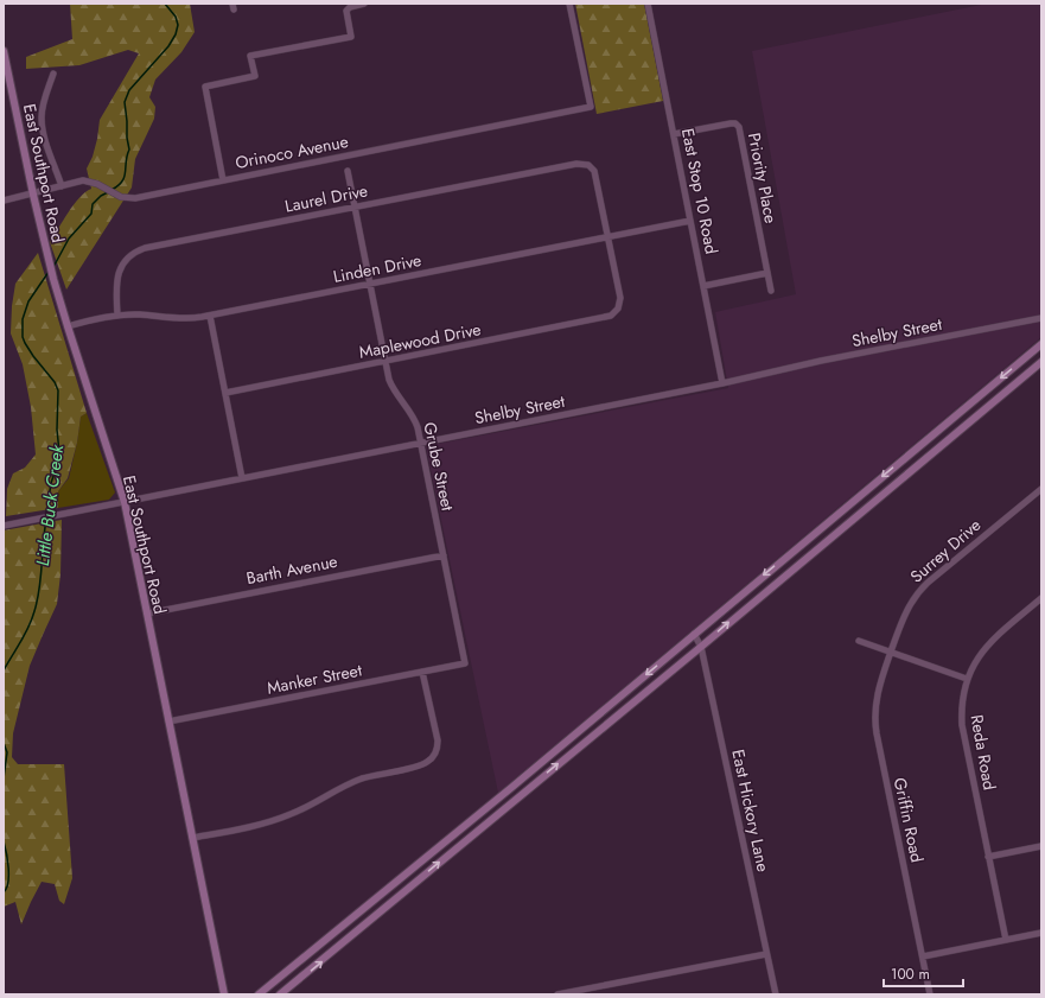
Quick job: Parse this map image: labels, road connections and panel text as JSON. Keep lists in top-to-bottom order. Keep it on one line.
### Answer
{"streets":{"main road":["East Southport Road"],"street":["Orinoco Avenue","Priority Place","East Stop 10 Road","Laurel Drive","Linden Drive","Shelby Street","Maplewood Drive","Grube Street","Surrey Drive","Barth Avenue","Manker Street","Reda Road","East Hickory Lane","Griffin Road"]},"crossings":[["Orinoco Avenue","East Southport Road"],["East Southport Road","Linden Drive"],["East Southport Road","Shelby Street"],["East Southport Road","Barth Avenue"],["East Southport Road","Manker Street"],["Priority Place","East Stop 10 Road"],["East Stop 10 Road","Linden Drive"],["East Stop 10 Road","Shelby Street"],["Laurel Drive","Linden Drive"],["Laurel Drive","Maplewood Drive"],["Laurel Drive","Grube Street"],["Linden Drive","Maplewood Drive"],["Linden Drive","Grube Street"],["Shelby Street","Grube Street"],["Maplewood Drive","Grube Street"],["Grube Street","Barth Avenue"],["Grube Street","Manker Street"],["Surrey Drive","Griffin Road"]],"water":["Little Buck Creek"],"scale_bar":"100 m"}
